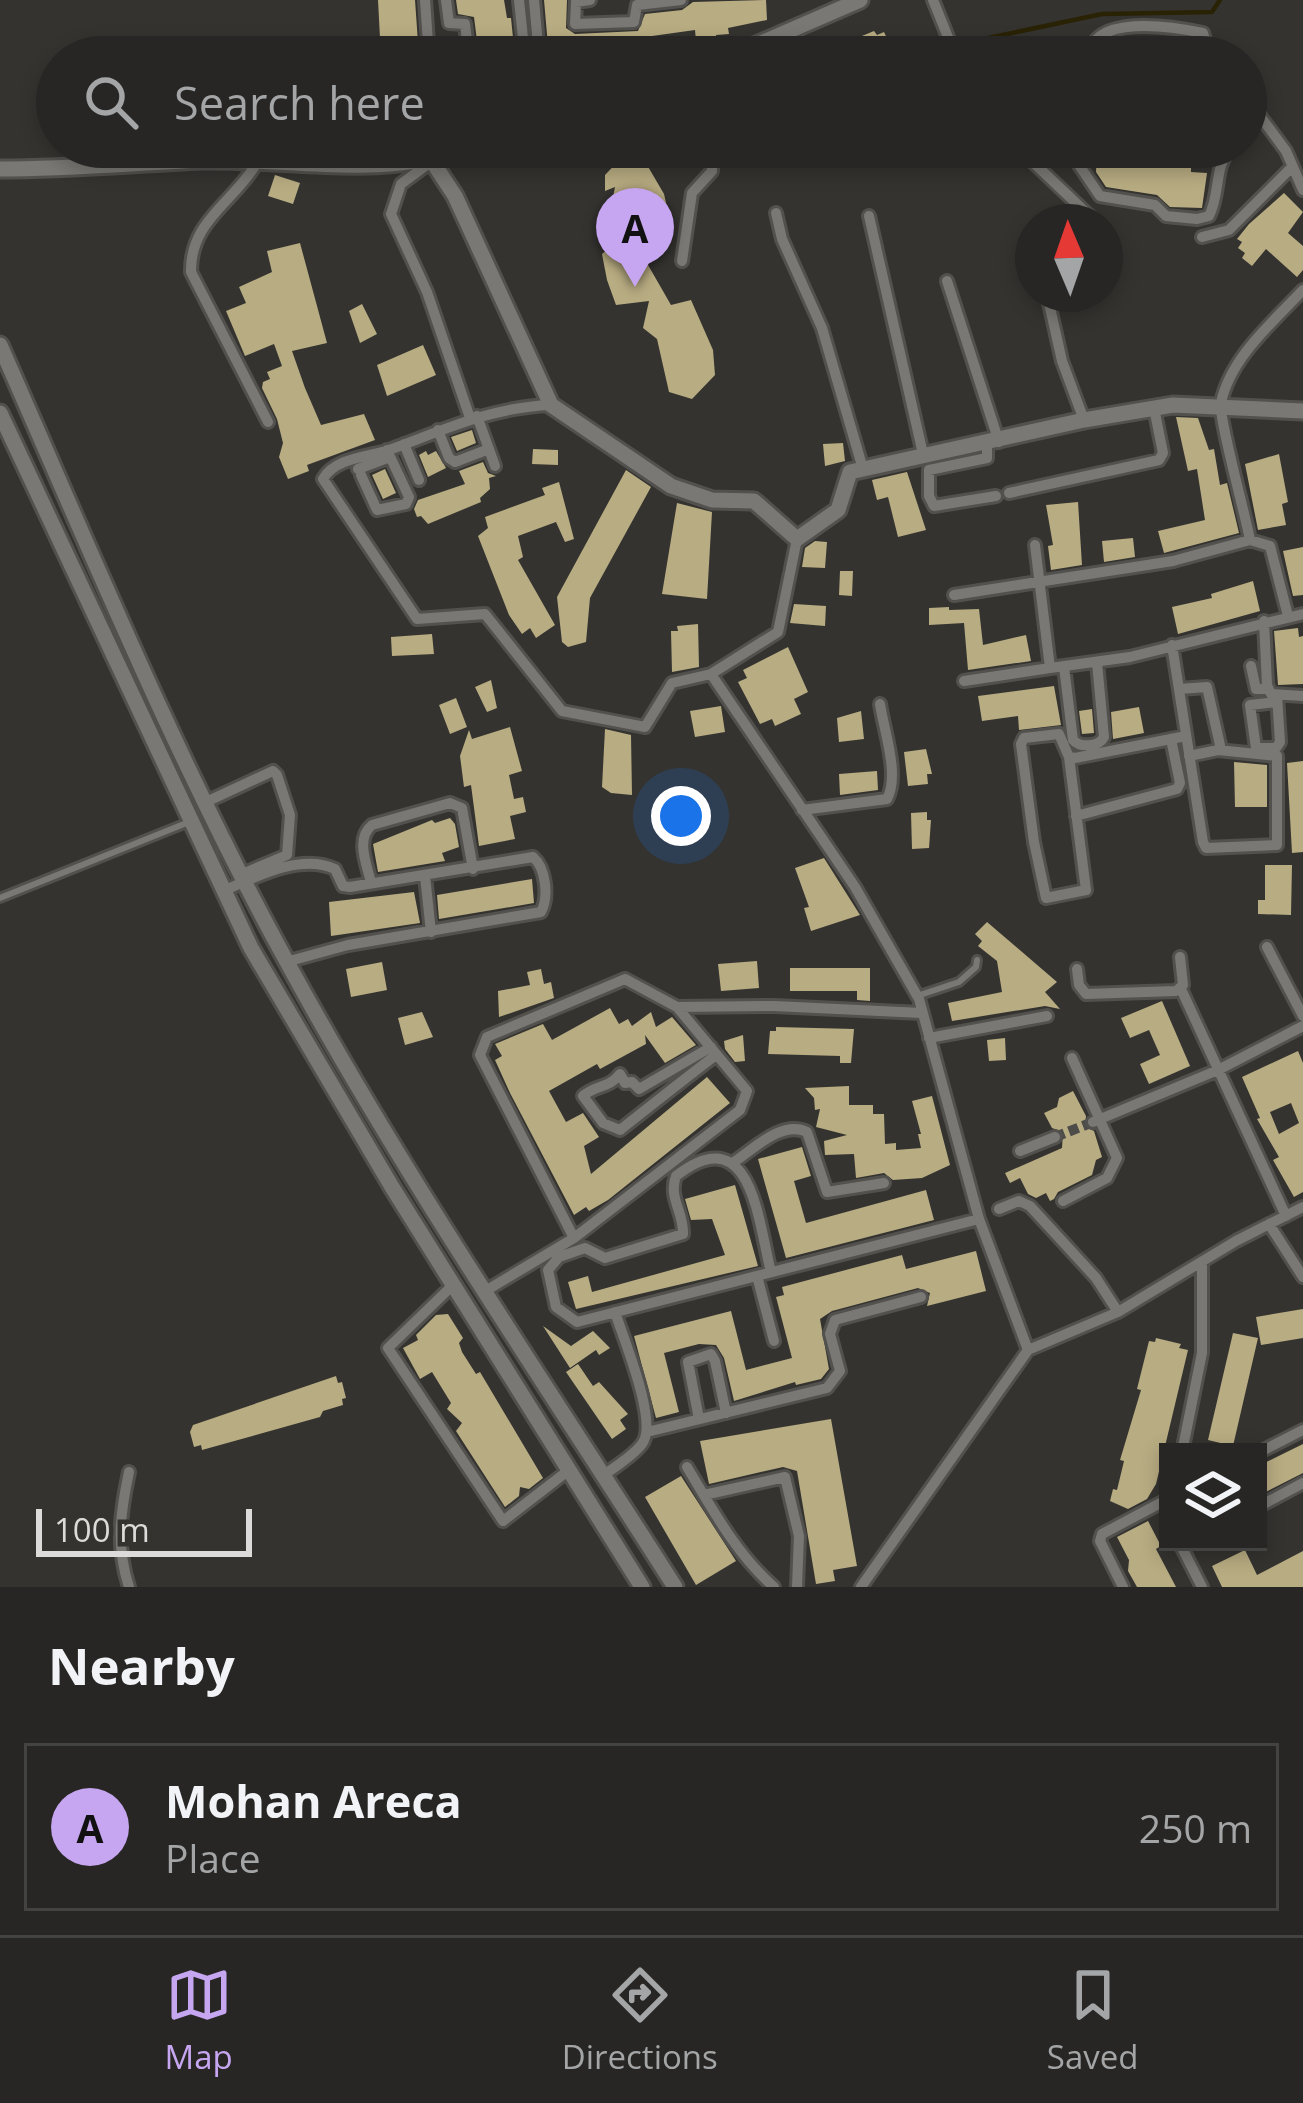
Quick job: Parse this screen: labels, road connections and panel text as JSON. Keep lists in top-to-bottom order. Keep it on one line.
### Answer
{"scale_bar":"100 m","north":"top","page":{"search":"Search here","pins":"A","scale":"100 m","heading":"Nearby","list":[{"mark":"A","name":"Mohan Areca","note":"Place","value":"250 m"}],"nav":["Map","Directions","Saved"]}}
